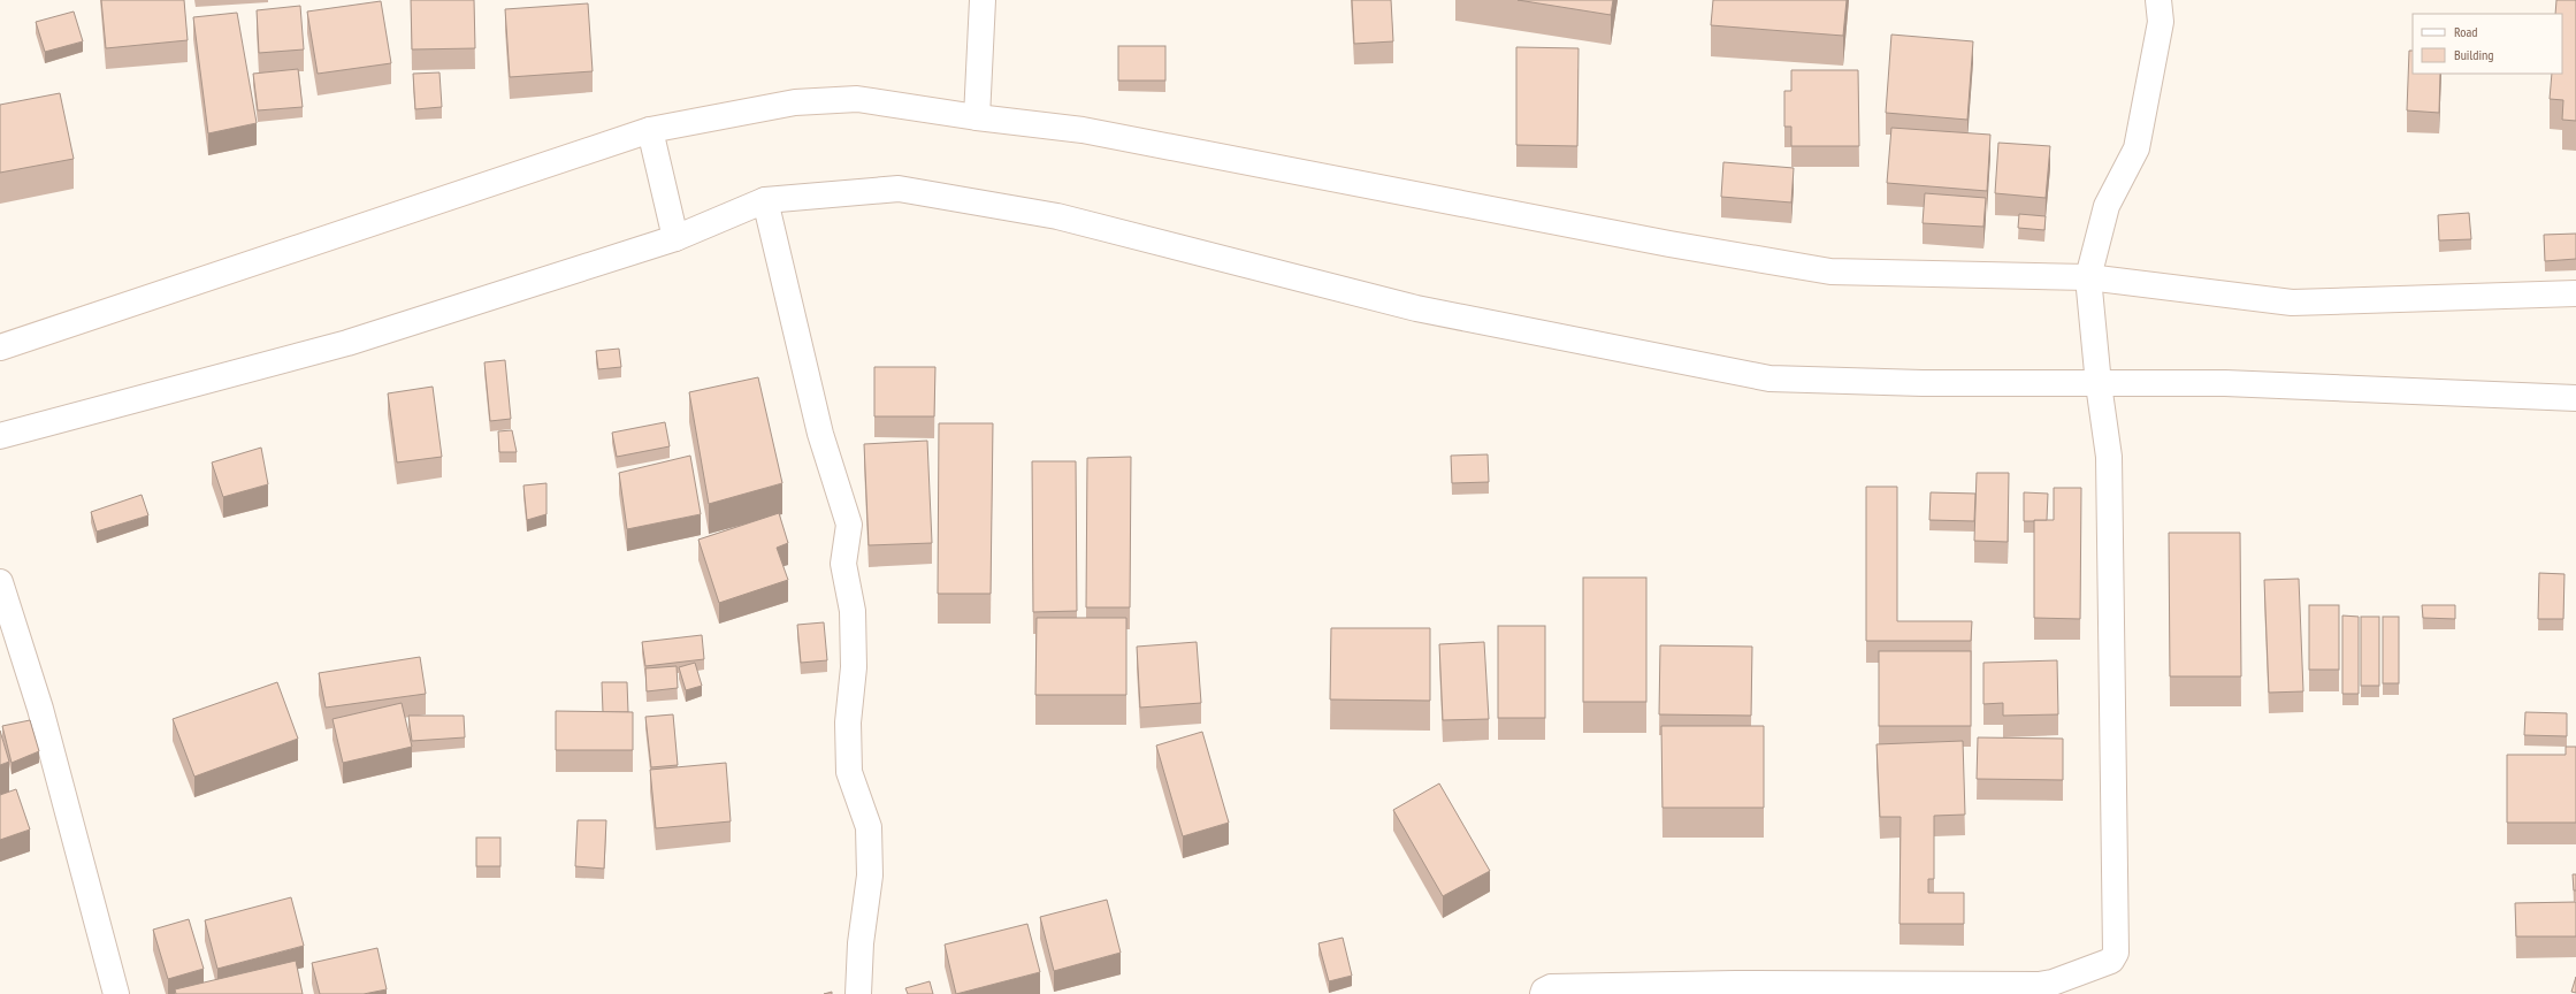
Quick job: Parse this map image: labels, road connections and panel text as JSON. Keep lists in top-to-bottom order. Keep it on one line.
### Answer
{"legend":["Road","Building"]}
